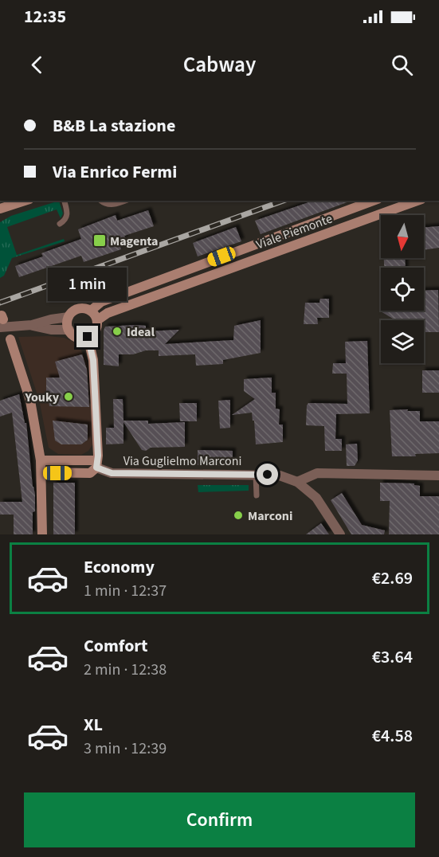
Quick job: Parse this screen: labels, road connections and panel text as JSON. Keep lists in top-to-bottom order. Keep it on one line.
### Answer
{"streets":{"street":["Viale Piemonte","Via Guglielmo Marconi"]},"places":{"transit":["Magenta"],"other":["Ideal","Youky","Marconi"]},"north":"bottom","page":{"status":"12:35","header":"Cabway","banner":["B&B La stazione","Via Enrico Fermi"],"bubble":"1 min","list":[{"name":"Economy","note":"1 min · 12:37","value":"€2.69"},{"name":"Comfort","note":"2 min · 12:38","value":"€3.64"},{"name":"XL","note":"3 min · 12:39","value":"€4.58"}],"buttons":"Confirm"}}
